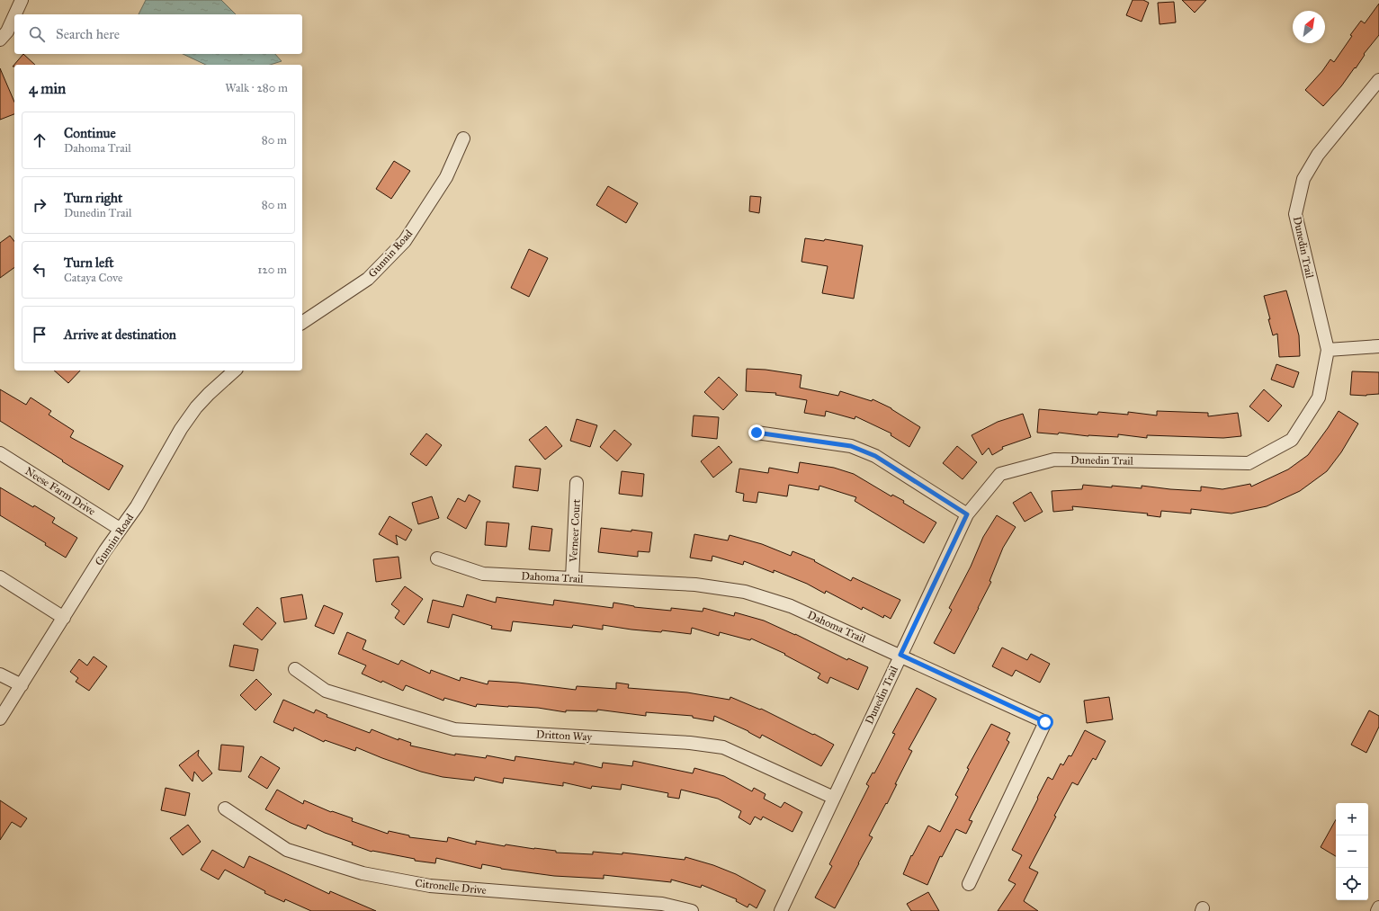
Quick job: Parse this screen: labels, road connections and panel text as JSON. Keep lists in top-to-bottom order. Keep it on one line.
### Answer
{"streets":{"street":["Dunedin Trail","Gunnin Road","Neese Farm Drive","Verneer Court","Dahoma Trail","Dritton Way","Citronelle Drive"]},"crossings":[["Dunedin Trail","Dahoma Trail"],["Dunedin Trail","Dritton Way"],["Gunnin Road","Neese Farm Drive"],["Verneer Court","Dahoma Trail"]],"north":"top right","page":{"search":"Search here","heading":["4 min","Walk · 280 m"],"list":[["Continue","Dahoma Trail","80 m"],["Turn right","Dunedin Trail","80 m"],["Turn left","Cataya Cove","120 m"],"Arrive at destination"],"map_buttons":["+","−"]}}
